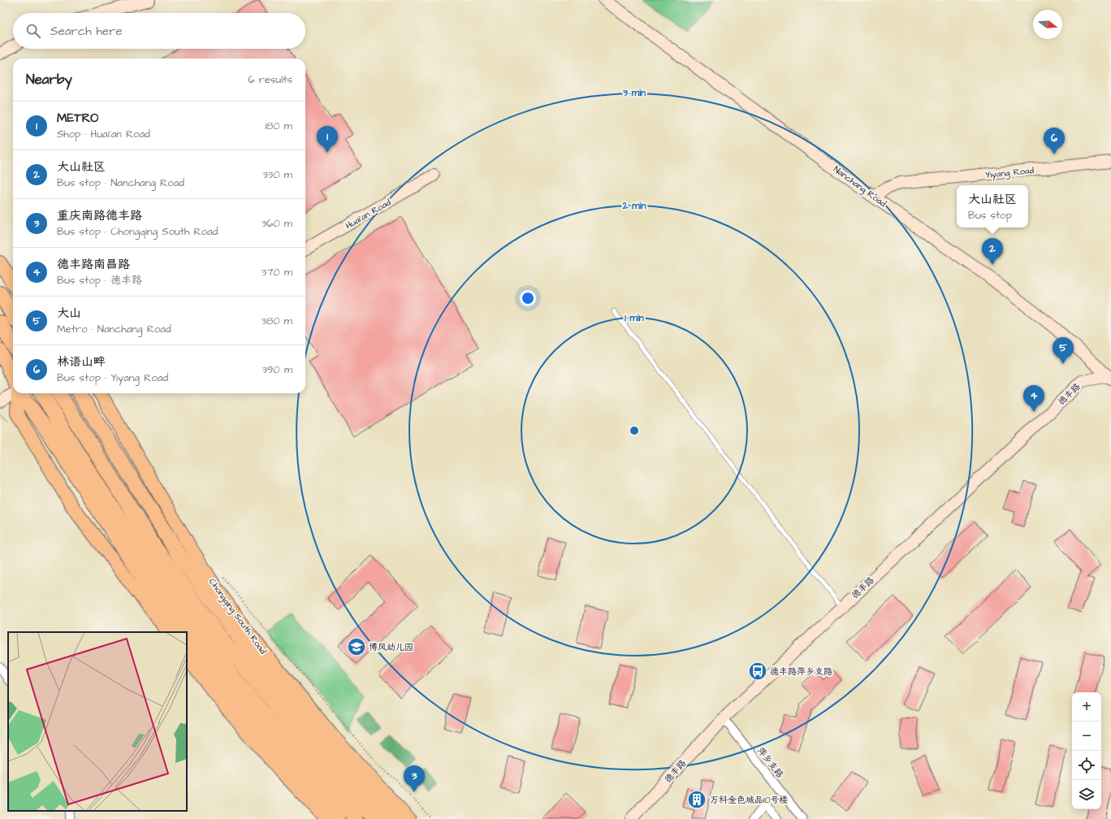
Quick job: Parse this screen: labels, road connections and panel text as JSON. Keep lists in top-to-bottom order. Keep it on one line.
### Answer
{"streets":{"main road":["Chongqing South Road"],"street":["Yiyang Road","Nanchang Road","Huai'an Road","德丰路","萍乡支路"]},"crossings":[["Yiyang Road","Nanchang Road"],["Nanchang Road","德丰路"],["德丰路","萍乡支路"]],"places":{"school or university":["博风幼儿园"],"bus stop":["德丰路萍乡支路"],"building":["万科金色城品10号楼"]},"north":"right","page":{"search":"Search here","heading":["Nearby","6 results"],"list":[{"mark":"1","name":"METRO","note":"Shop · Huai'an Road","value":"180 m"},{"mark":"2","name":"大山社区","note":"Bus stop · Nanchang Road","value":"330 m"},{"mark":"3","name":"重庆南路德丰路","note":"Bus stop · Chongqing South Road","value":"360 m"},{"mark":"4","name":"德丰路南昌路","note":"Bus stop · 德丰路","value":"370 m"},{"mark":"5","name":"大山","note":"Metro · Nanchang Road","value":"380 m"},{"mark":"6","name":"林语山畔","note":"Bus stop · Yiyang Road","value":"390 m"}],"pins":["1","6","2","5","4","3"],"popup":["大山社区","Bus stop"],"map_buttons":["+","−"]},"rings":["3 min","2 min","1 min"]}
